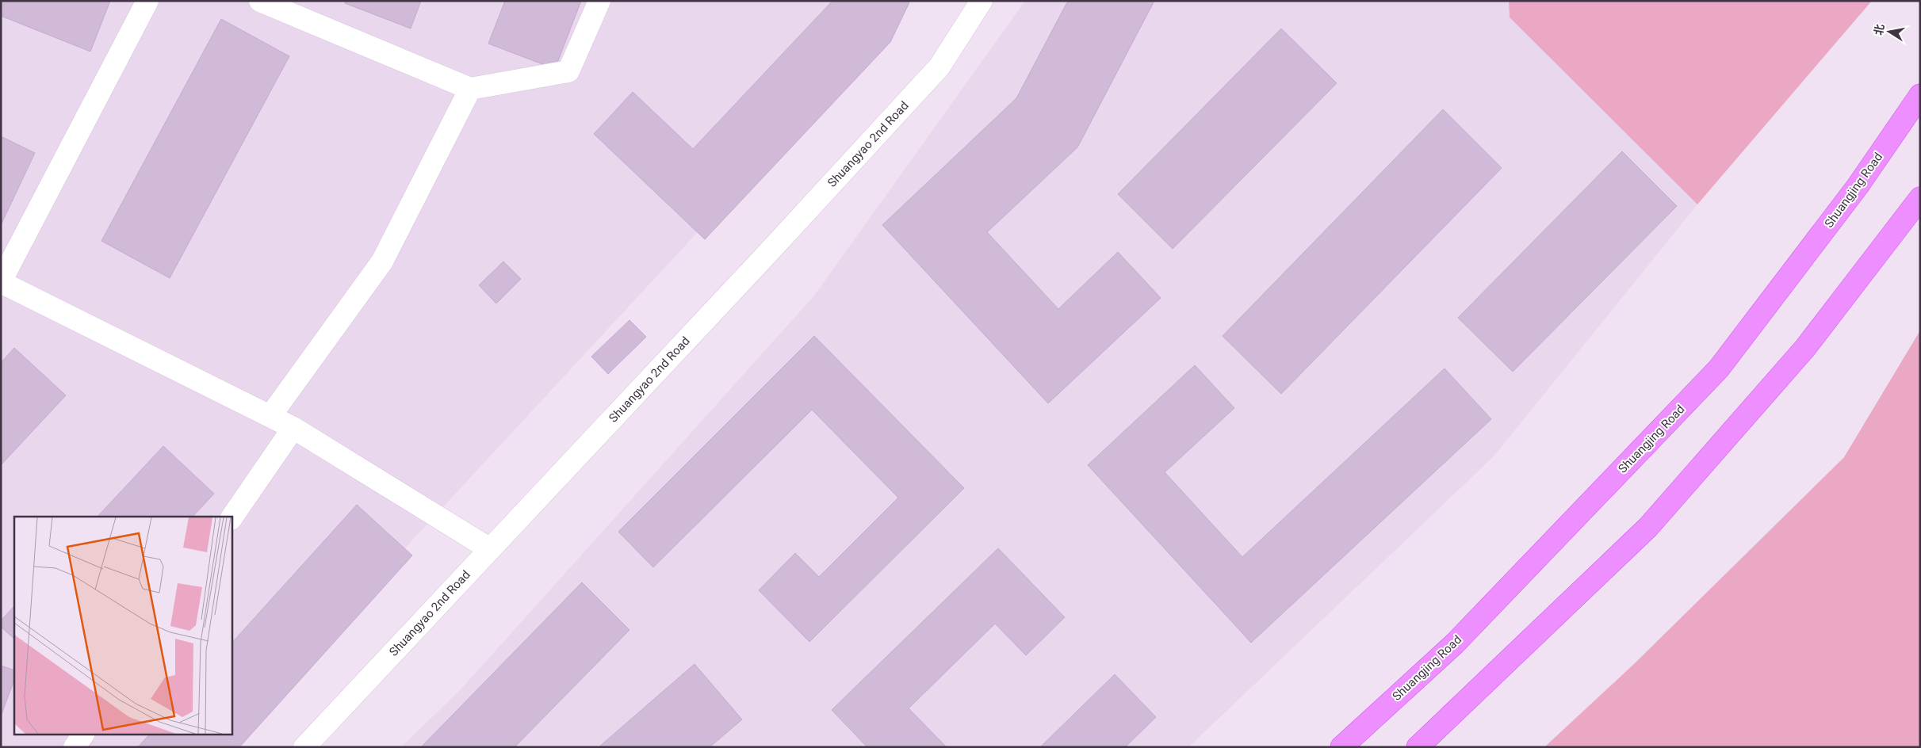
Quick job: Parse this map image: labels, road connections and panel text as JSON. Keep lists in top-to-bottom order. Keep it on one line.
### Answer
{"streets":{"main road":["Shuangjing Road"],"street":["Shuangyao 2nd Road"]},"north":"left"}
